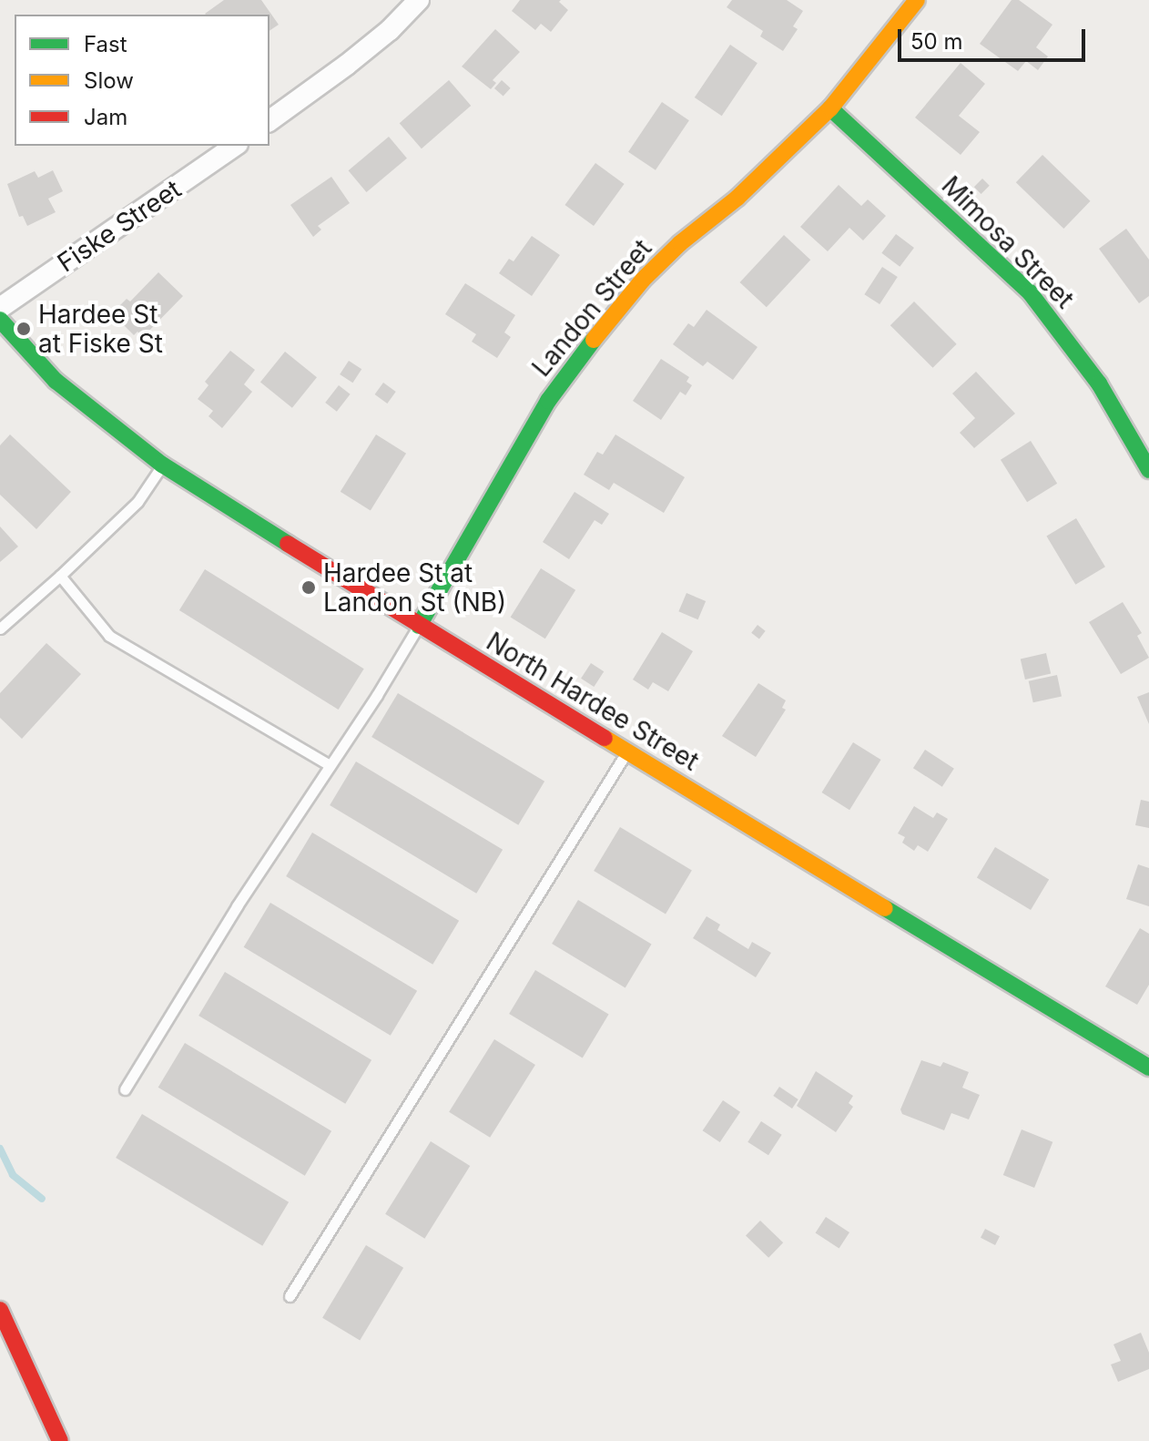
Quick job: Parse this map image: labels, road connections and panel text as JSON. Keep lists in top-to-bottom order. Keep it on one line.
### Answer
{"streets":{"main road":["Mimosa Street","Landon Street","North Hardee Street"],"street":["Fiske Street"]},"crossings":[["Mimosa Street","Landon Street"],["Landon Street","North Hardee Street"]],"places":["Hardee St at Fiske St","Hardee St at Landon St (NB)"],"legend":["Fast","Slow","Jam"],"scale_bar":"50 m"}
